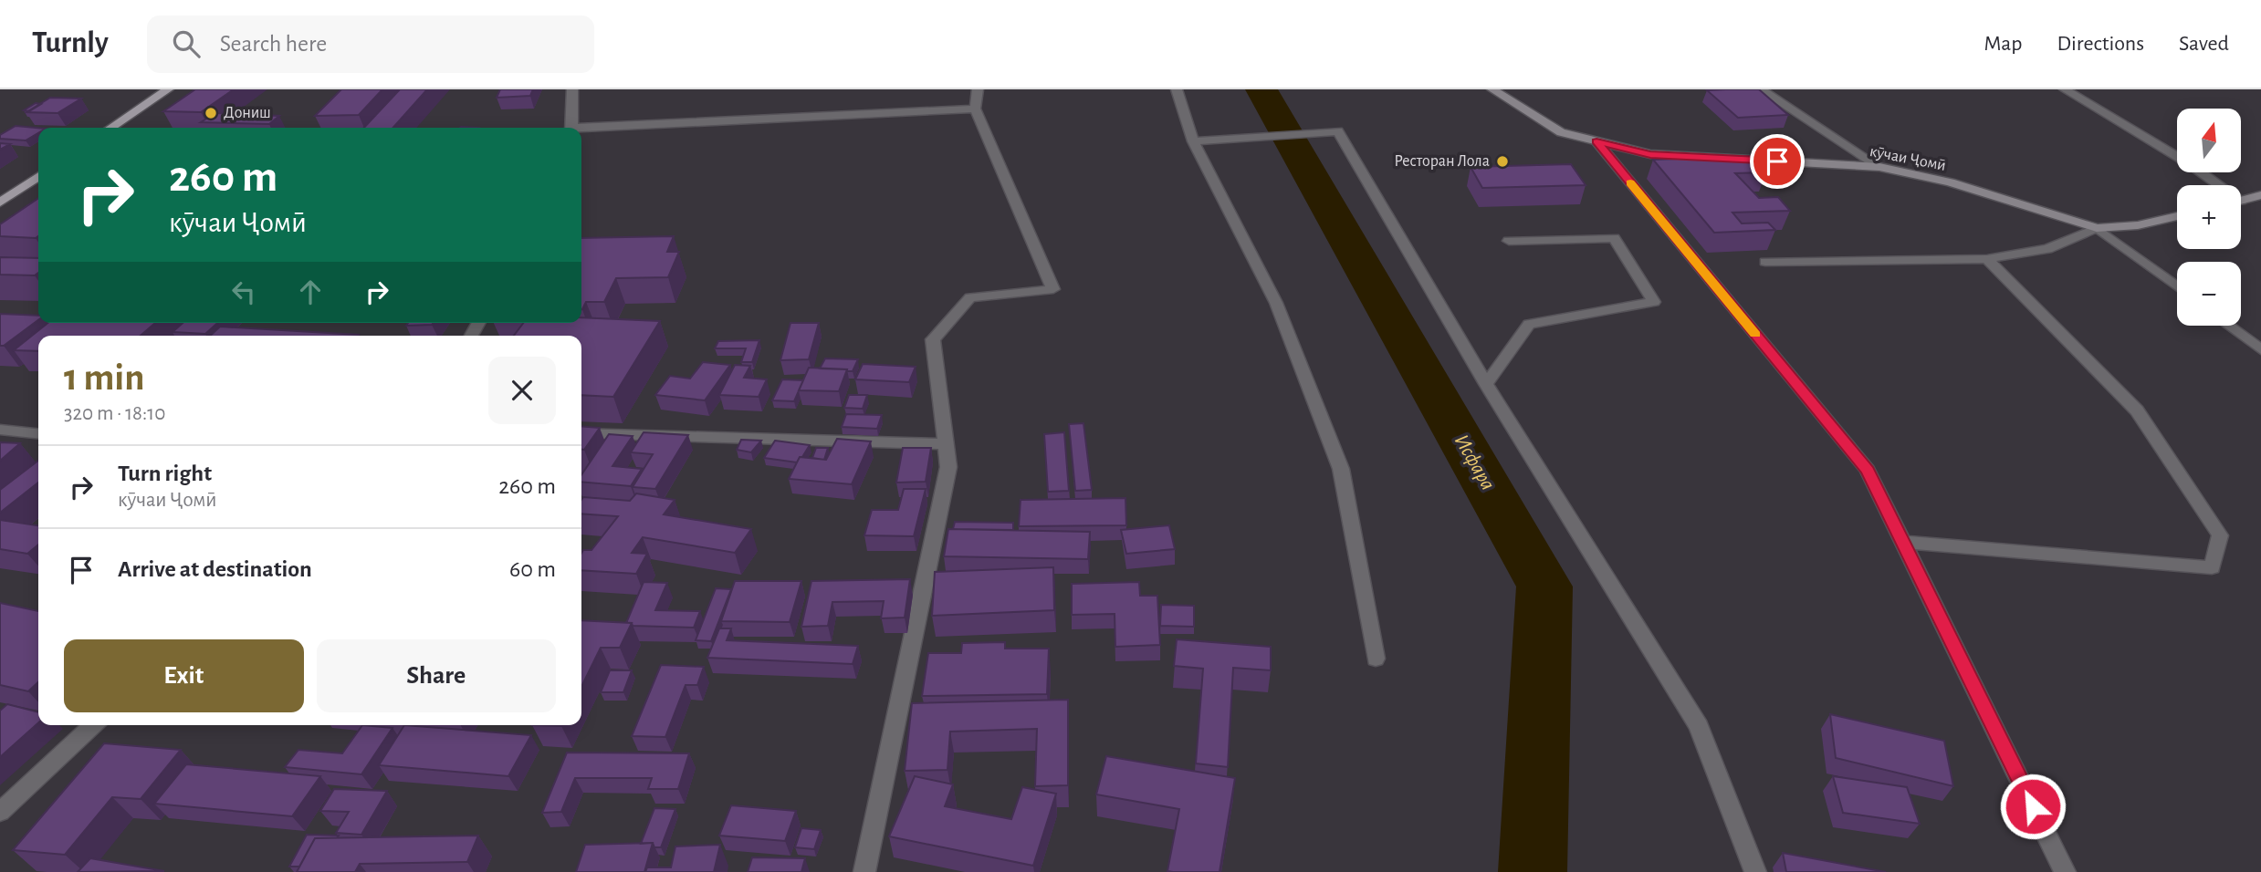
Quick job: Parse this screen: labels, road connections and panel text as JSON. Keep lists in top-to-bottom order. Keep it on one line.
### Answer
{"streets":{"main road":["кӯчаи Ҷомӣ"]},"water":["Исфара"],"places":["Дониш","Ресторан Лола"],"north":"top","page":{"header":"Turnly","search":"Search here","nav":["Map","Directions","Saved"],"map_buttons":["+","−"],"turn":["260 m","кӯчаи Ҷомӣ"],"heading":["1 min","320 m · 18:10"],"list":[{"name":"Turn right","note":"кӯчаи Ҷомӣ","value":"260 m"},{"name":"Arrive at destination","value":"60 m"}],"buttons":["Exit","Share"]}}
